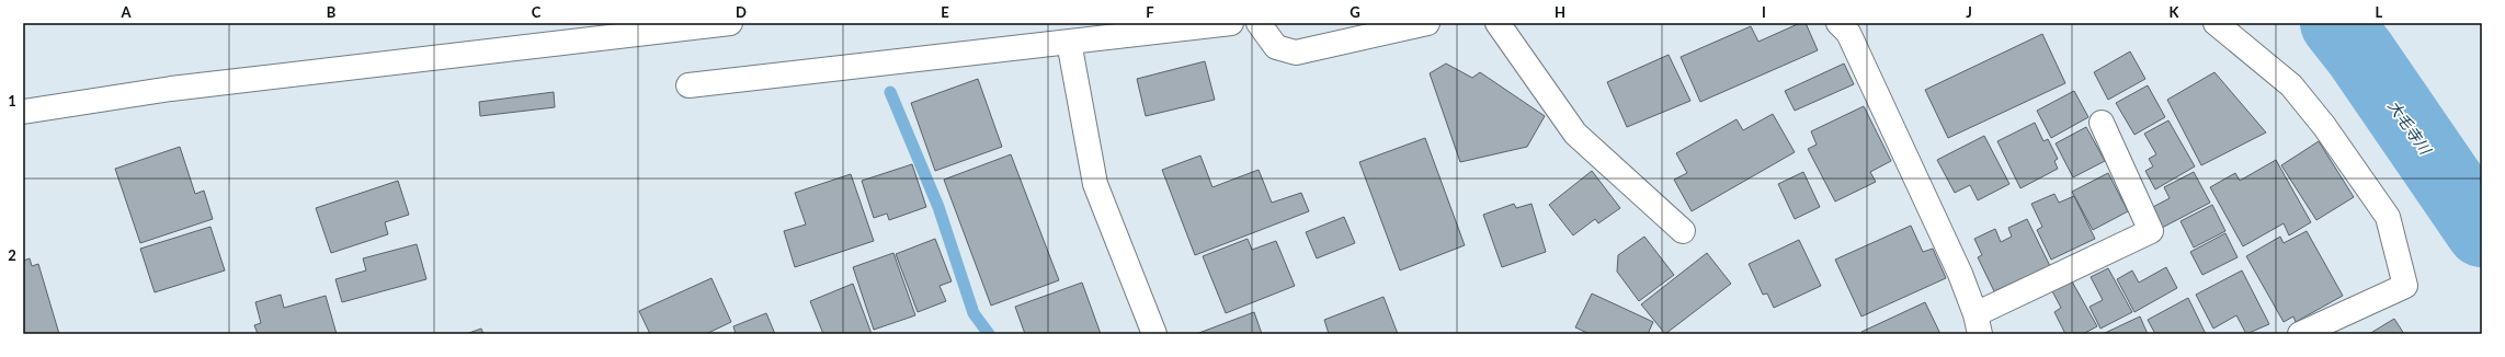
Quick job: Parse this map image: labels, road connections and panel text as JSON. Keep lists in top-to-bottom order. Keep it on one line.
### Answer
{"water":["大毛寺川"],"grid":{"columns":["A","B","C","D","E","F","G","H","I","J","K","L"],"rows":["1","2"]}}
